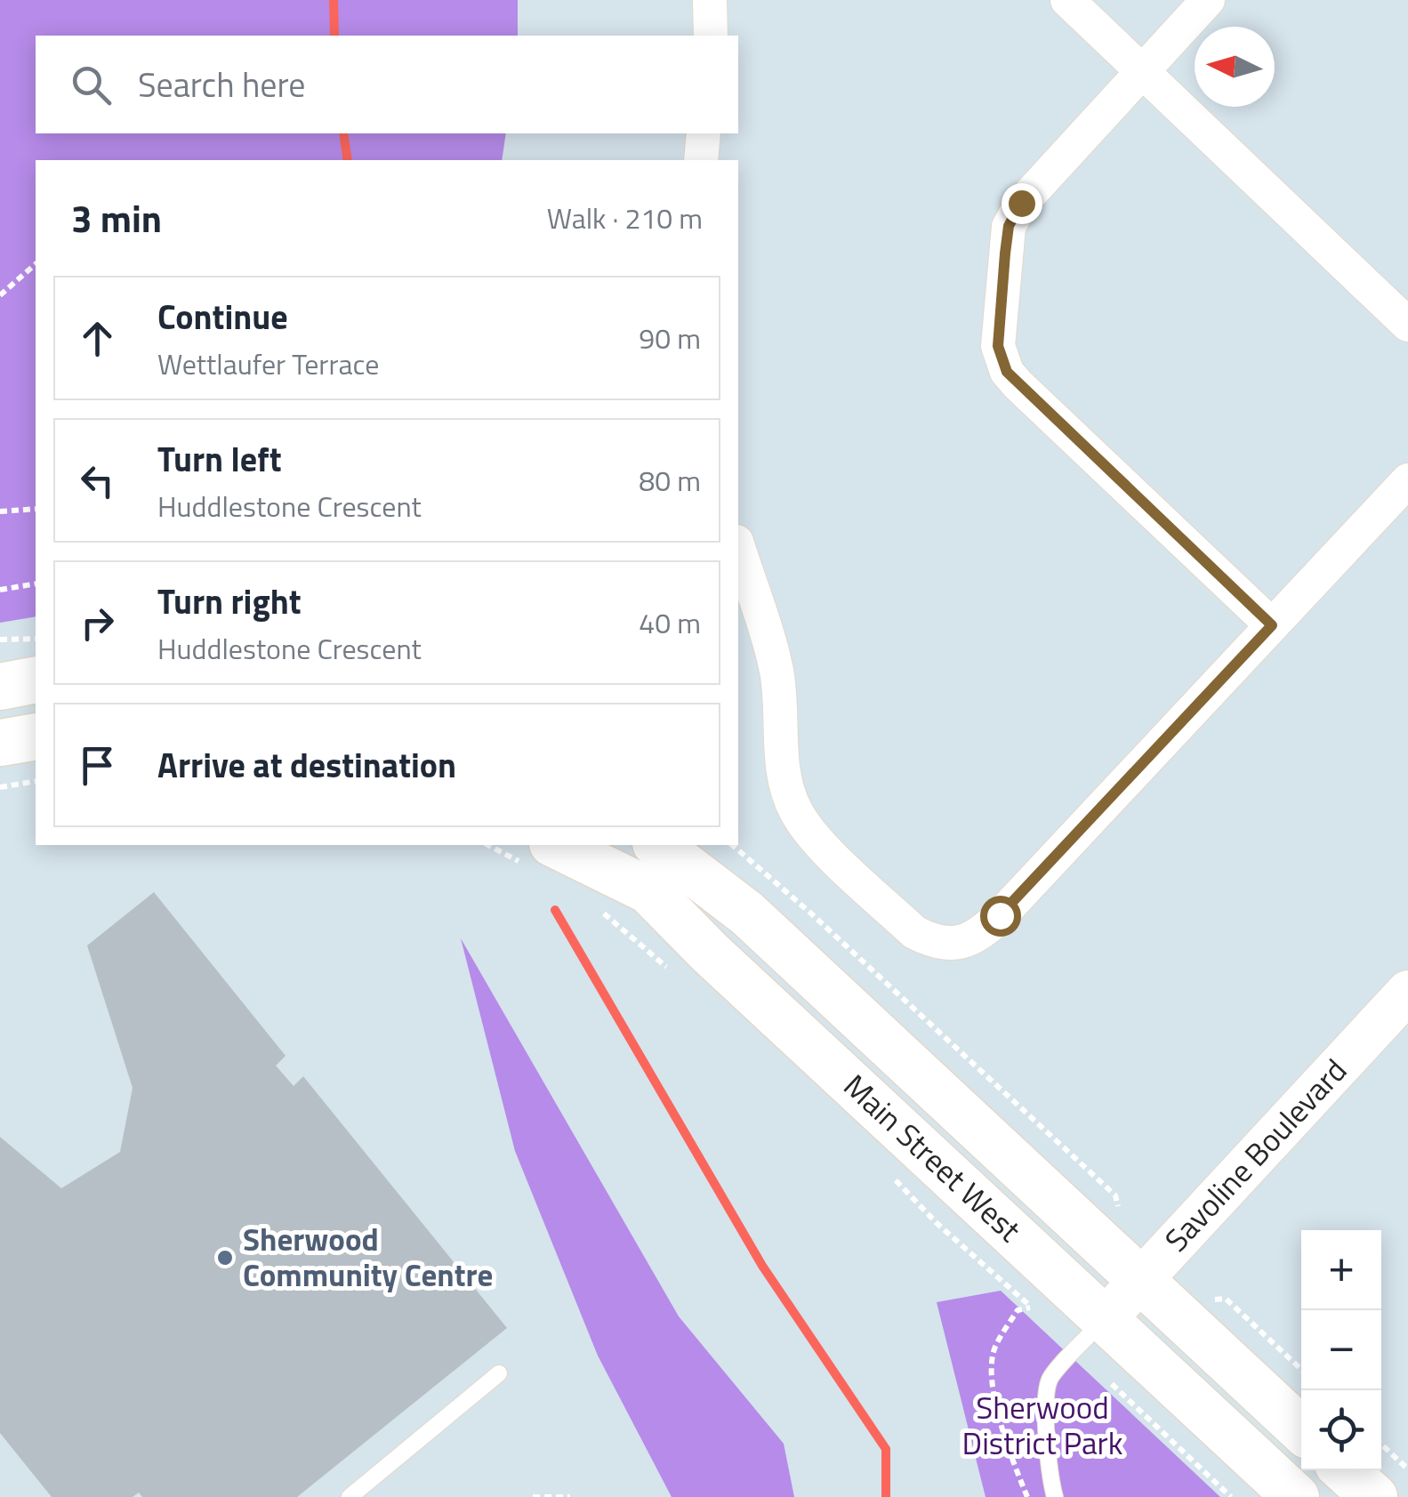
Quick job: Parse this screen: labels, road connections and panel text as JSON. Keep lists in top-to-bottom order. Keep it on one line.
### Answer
{"streets":{"main road":["Main Street West"],"street":["Savoline Boulevard"]},"crossings":[["Savoline Boulevard","Main Street West"]],"parks":["Sherwood District Park"],"places":["Sherwood Community Centre"],"north":"left","page":{"search":"Search here","heading":["3 min","Walk · 210 m"],"list":[["Continue","Wettlaufer Terrace","90 m"],["Turn left","Huddlestone Crescent","80 m"],["Turn right","Huddlestone Crescent","40 m"],"Arrive at destination"],"map_buttons":["+","−"]}}
